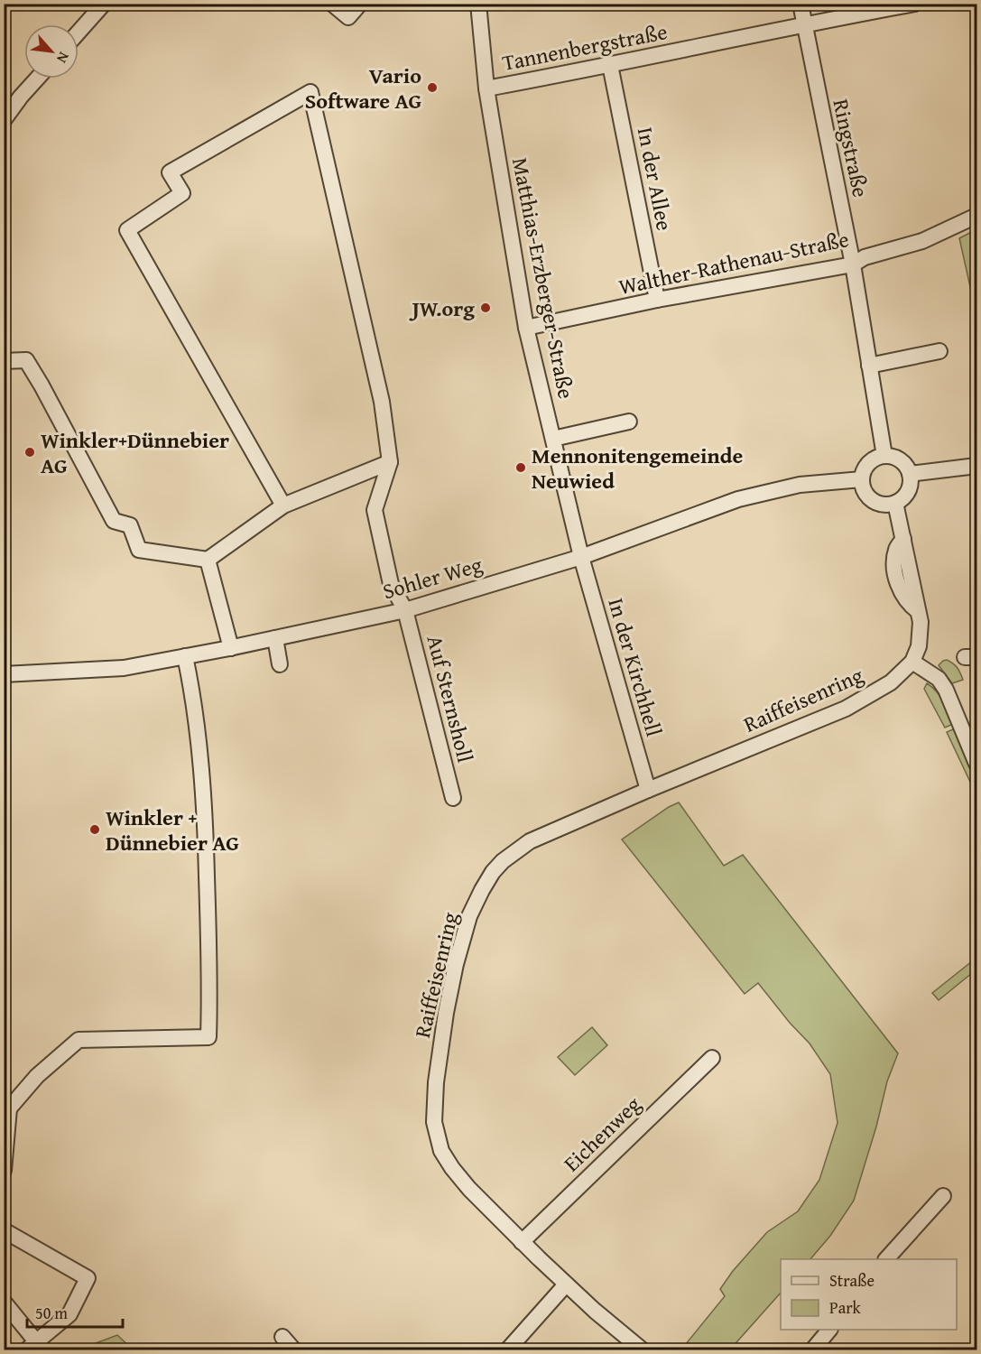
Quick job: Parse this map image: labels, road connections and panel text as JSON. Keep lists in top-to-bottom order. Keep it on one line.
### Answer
{"streets":{"street":["Tannenbergstraße","Ringstraße","In der Allee","Walther-Rathenau-Straße","Matthias-Erzberger-Straße","Sohler Weg","In der Kirchhell","Auf Sternsholl","Raiffeisenring","Eichenweg"]},"crossings":[["Tannenbergstraße","Ringstraße"],["Tannenbergstraße","In der Allee"],["Tannenbergstraße","Matthias-Erzberger-Straße"],["Ringstraße","Walther-Rathenau-Straße"],["Ringstraße","Sohler Weg"],["Ringstraße","Raiffeisenring"],["In der Allee","Walther-Rathenau-Straße"],["Walther-Rathenau-Straße","Matthias-Erzberger-Straße"],["Matthias-Erzberger-Straße","Sohler Weg"],["Matthias-Erzberger-Straße","In der Kirchhell"],["Sohler Weg","In der Kirchhell"],["Sohler Weg","Auf Sternsholl"],["Sohler Weg","Raiffeisenring"],["In der Kirchhell","Raiffeisenring"],["Raiffeisenring","Eichenweg"]],"places":["Vario Software AG","JW.org","Winkler+Dünnebier AG","Mennonitengemeinde Neuwied","Winkler + Dünnebier AG"],"legend":["Straße","Park"],"scale_bar":"50 m","north":"bottom right"}
